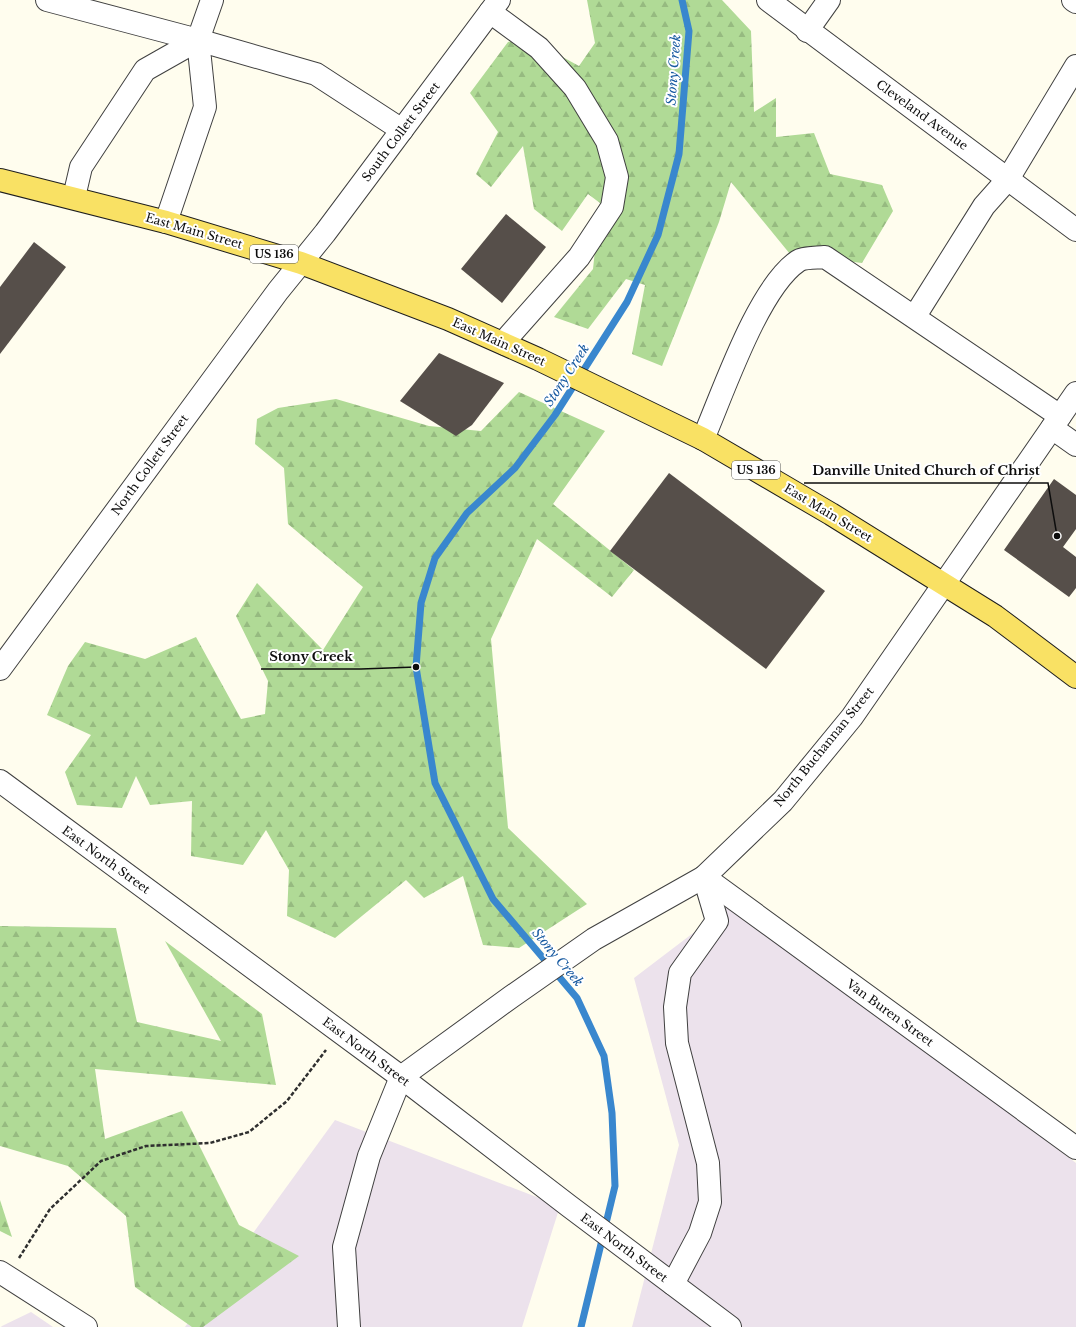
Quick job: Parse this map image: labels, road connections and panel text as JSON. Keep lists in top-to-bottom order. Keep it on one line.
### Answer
{"streets":{"main road":["East Main Street","US 136"],"street":["Cleveland Avenue","South Collett Street","North Collett Street","North Buchannan Street","East North Street","Van Buren Street"]},"crossings":[["South Collett Street","East Main Street"],["South Collett Street","North Collett Street"],["East Main Street","North Collett Street"],["East Main Street","North Buchannan Street"],["North Buchannan Street","East North Street"],["North Buchannan Street","Van Buren Street"]],"water":["Stony Creek"],"places":["Danville United Church of Christ","Stony Creek"]}
